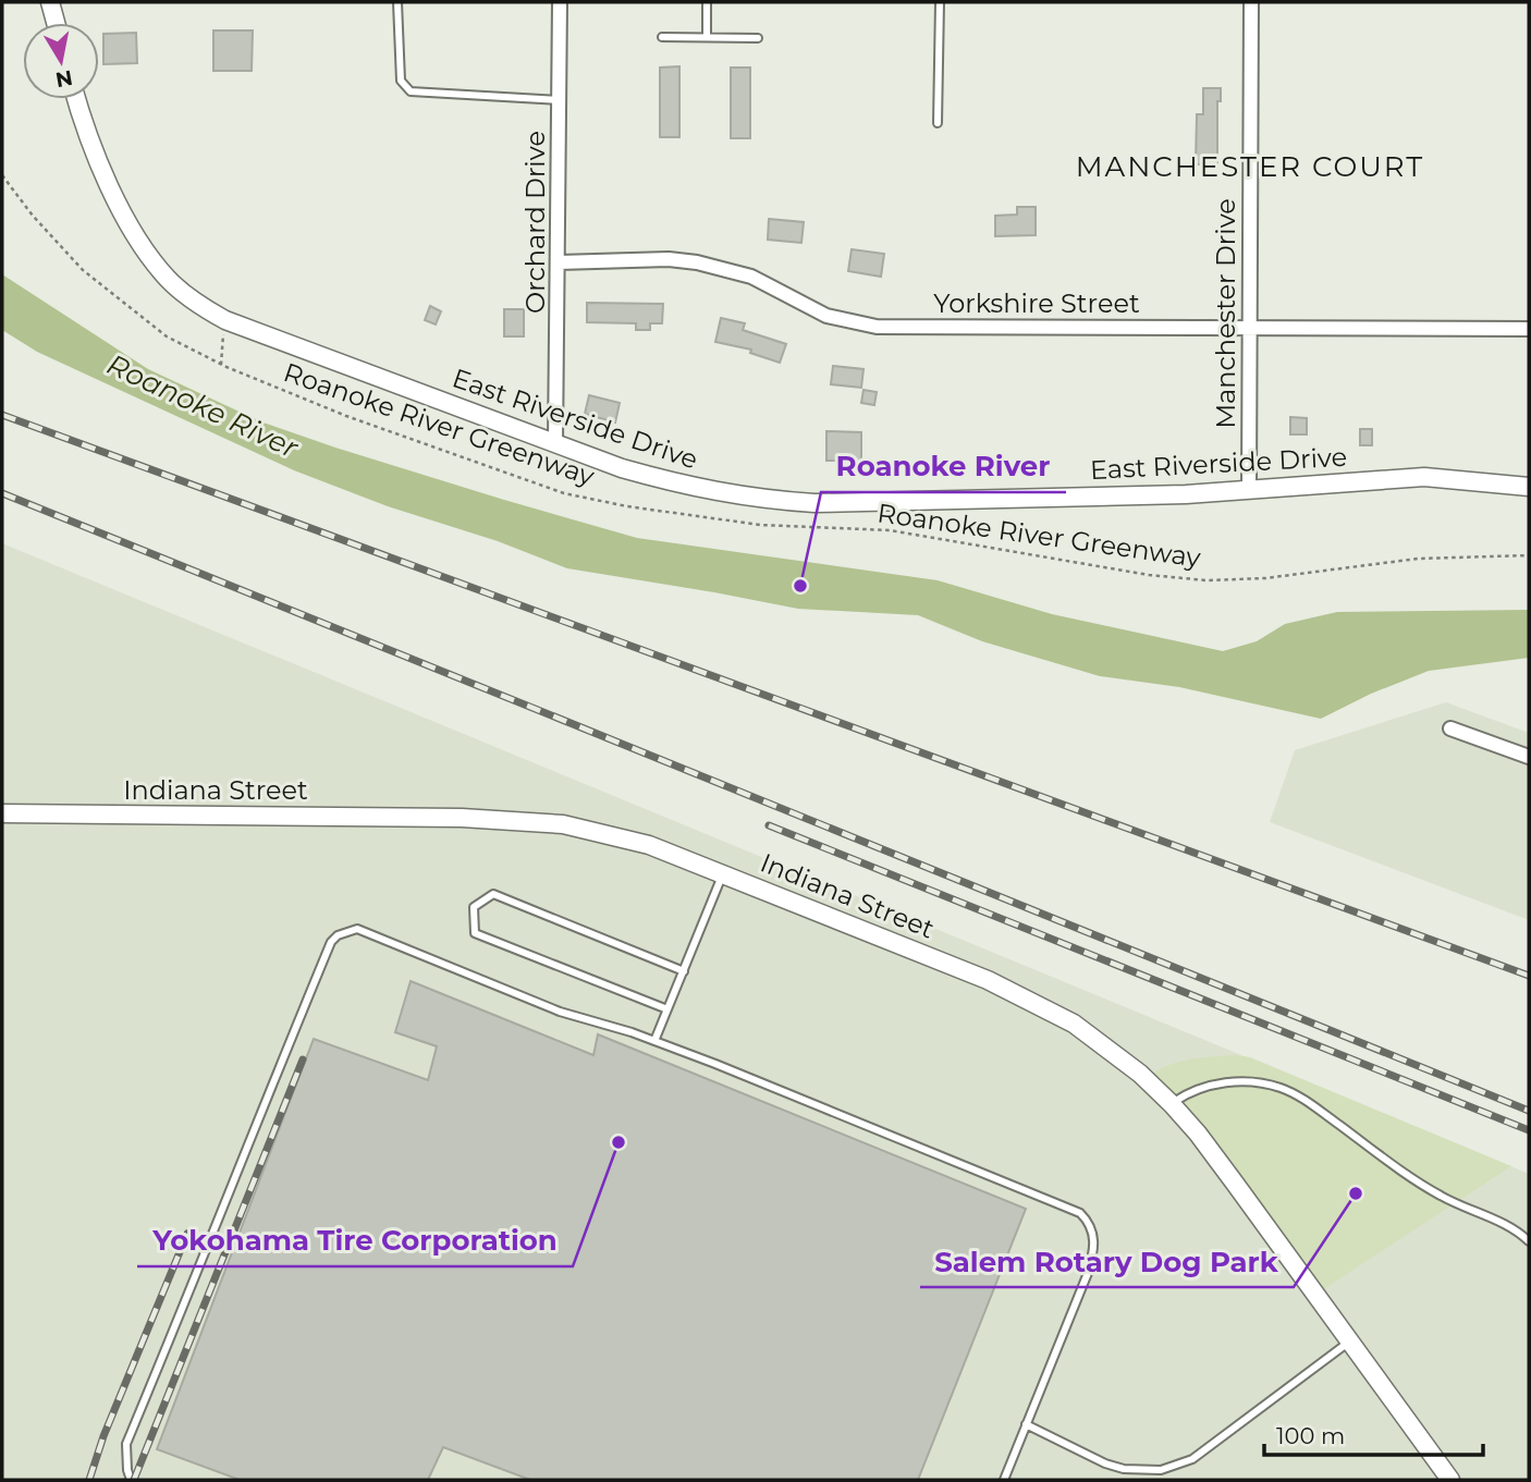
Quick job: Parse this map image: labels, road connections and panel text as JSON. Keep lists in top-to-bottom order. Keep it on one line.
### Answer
{"streets":{"street":["Orchard Drive","Yorkshire Street","Manchester Drive","East Riverside Drive","Indiana Street"],"path":["Roanoke River Greenway"]},"crossings":[["Orchard Drive","Yorkshire Street"],["Orchard Drive","East Riverside Drive"],["Yorkshire Street","Manchester Drive"],["Manchester Drive","East Riverside Drive"]],"districts":["MANCHESTER COURT"],"water":["Roanoke River"],"places":["Roanoke River","Yokohama Tire Corporation","Salem Rotary Dog Park"],"scale_bar":"100 m","north":"bottom"}
